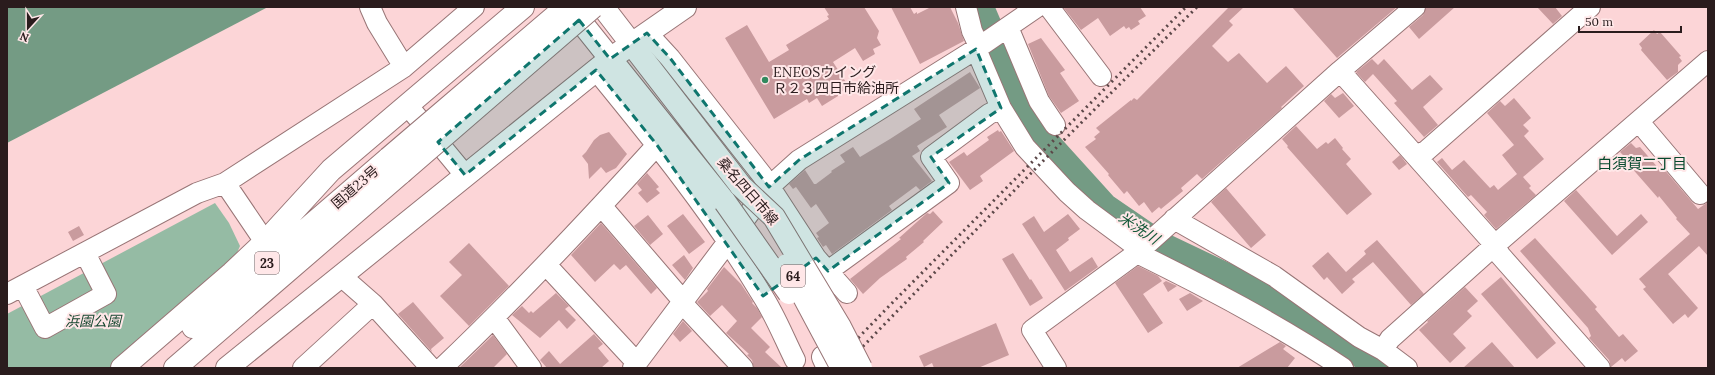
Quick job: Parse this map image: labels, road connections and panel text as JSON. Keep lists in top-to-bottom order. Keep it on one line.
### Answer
{"streets":{"main road":["国道23号","桑名四日市線","23","64"]},"crossings":[["桑名四日市線","64"]],"districts":["白須賀二丁目"],"water":["米洗川"],"parks":["浜園公園"],"places":["ENEOSウイング Ｒ２３四日市給油所"],"scale_bar":"50 m","north":"bottom"}
